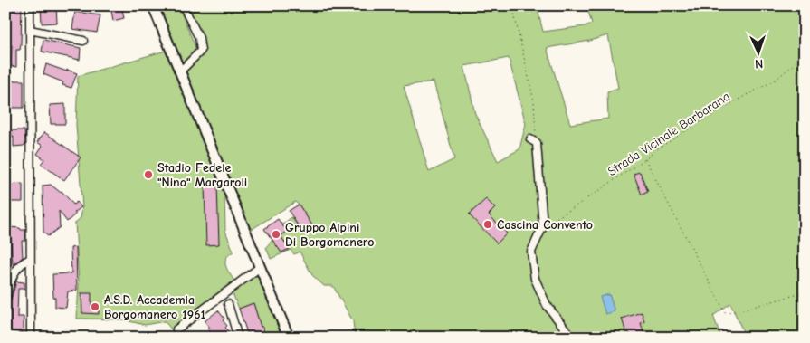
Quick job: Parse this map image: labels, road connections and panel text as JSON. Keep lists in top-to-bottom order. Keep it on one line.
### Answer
{"streets":{"path":["Strada Vicinale Barbarana"]},"places":["Stadio Fedele \"Nino\" Margaroli","Cascina Convento","Gruppo Alpini Di Borgomanero","A.S.D. Accademia Borgomanero 1961"],"north":"bottom"}
